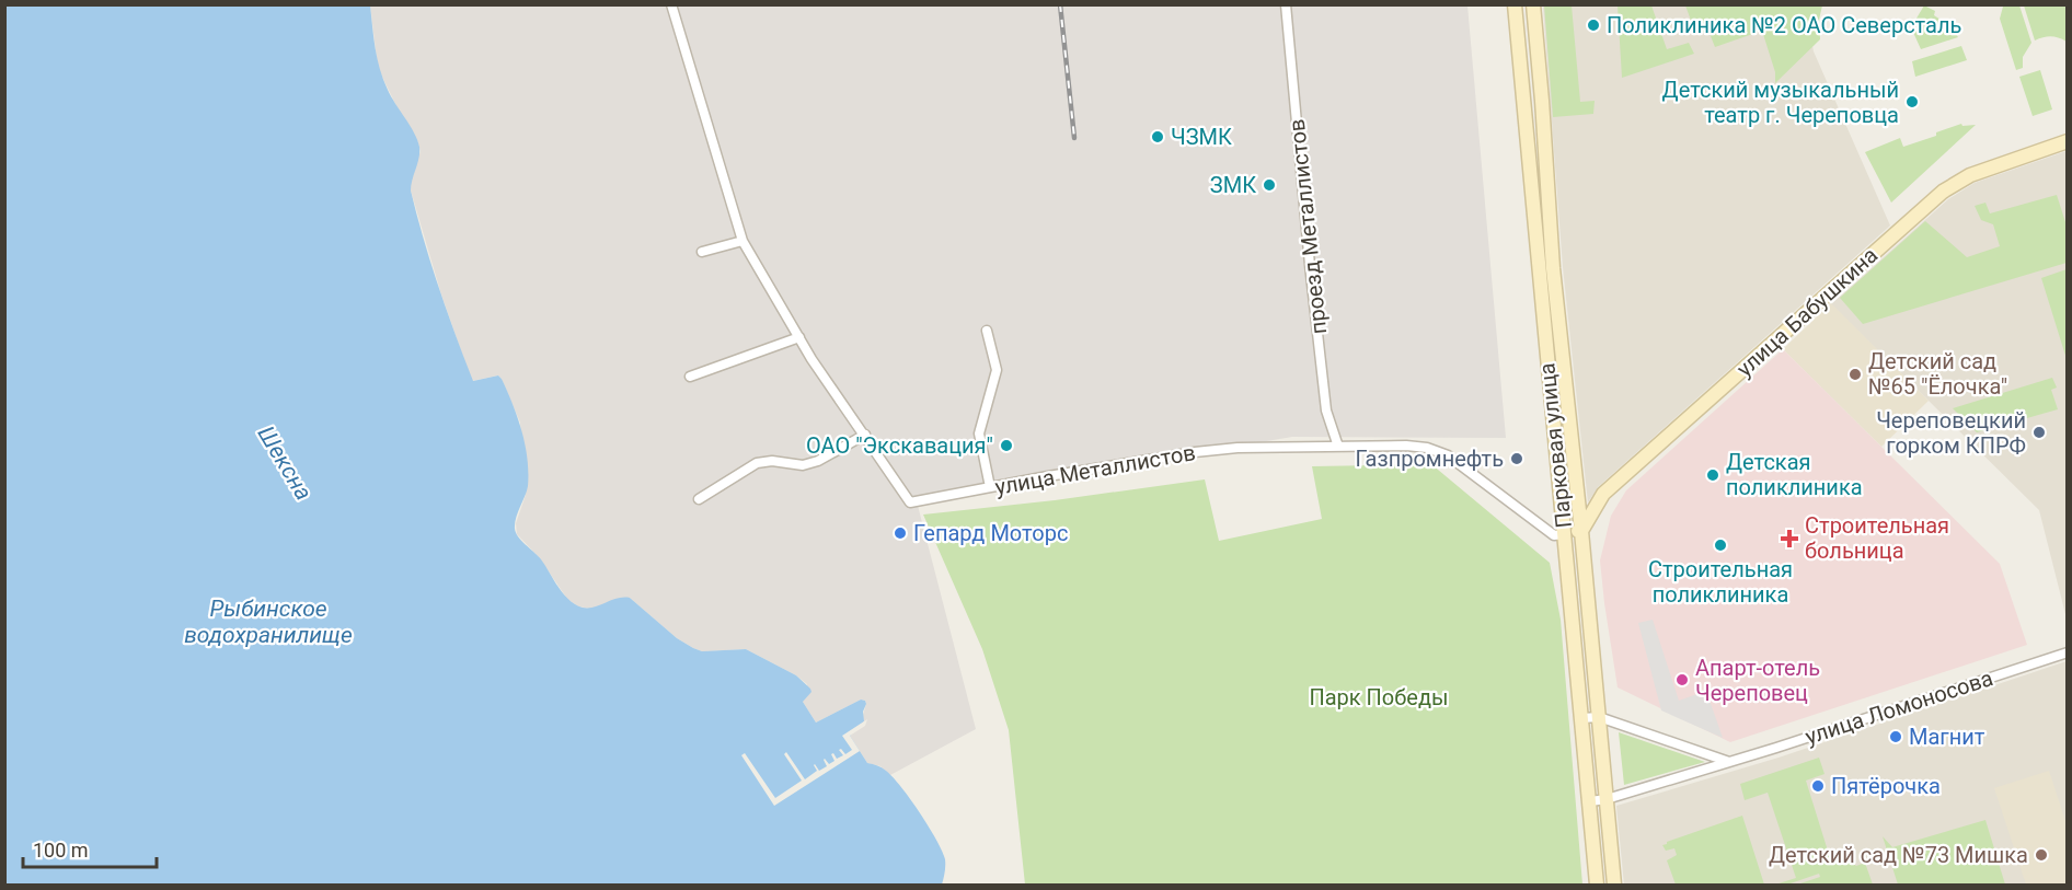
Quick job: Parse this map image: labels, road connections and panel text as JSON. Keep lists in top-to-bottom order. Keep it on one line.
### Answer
{"streets":{"main road":["улица Бабушкина","Парковая улица"],"street":["проезд Металлистов","улица Металлистов","улица Ломоносова"]},"crossings":[["проезд Металлистов","улица Металлистов"],["улица Бабушкина","Парковая улица"],["Парковая улица","улица Металлистов"],["Парковая улица","улица Ломоносова"]],"water":["Шексна","Рыбинское водохранилище"],"parks":["Парк Победы"],"places":{"other":["Поликлиника №2 ОАО Северсталь","Детский музыкальный театр г. Череповца","ЧЗМК","ЗМК","Детский сад №65 \"Ёлочка\"","Череповецкий горком КПРФ","ОАО \"Экскавация\"","Газпромнефть","Детская поликлиника","Гепард Моторс","Строительная поликлиника","Апарт-отель Череповец","Магнит","Пятёрочка","Детский сад №73 Мишка"],"health":["Строительная больница"]},"scale_bar":"100 m"}
